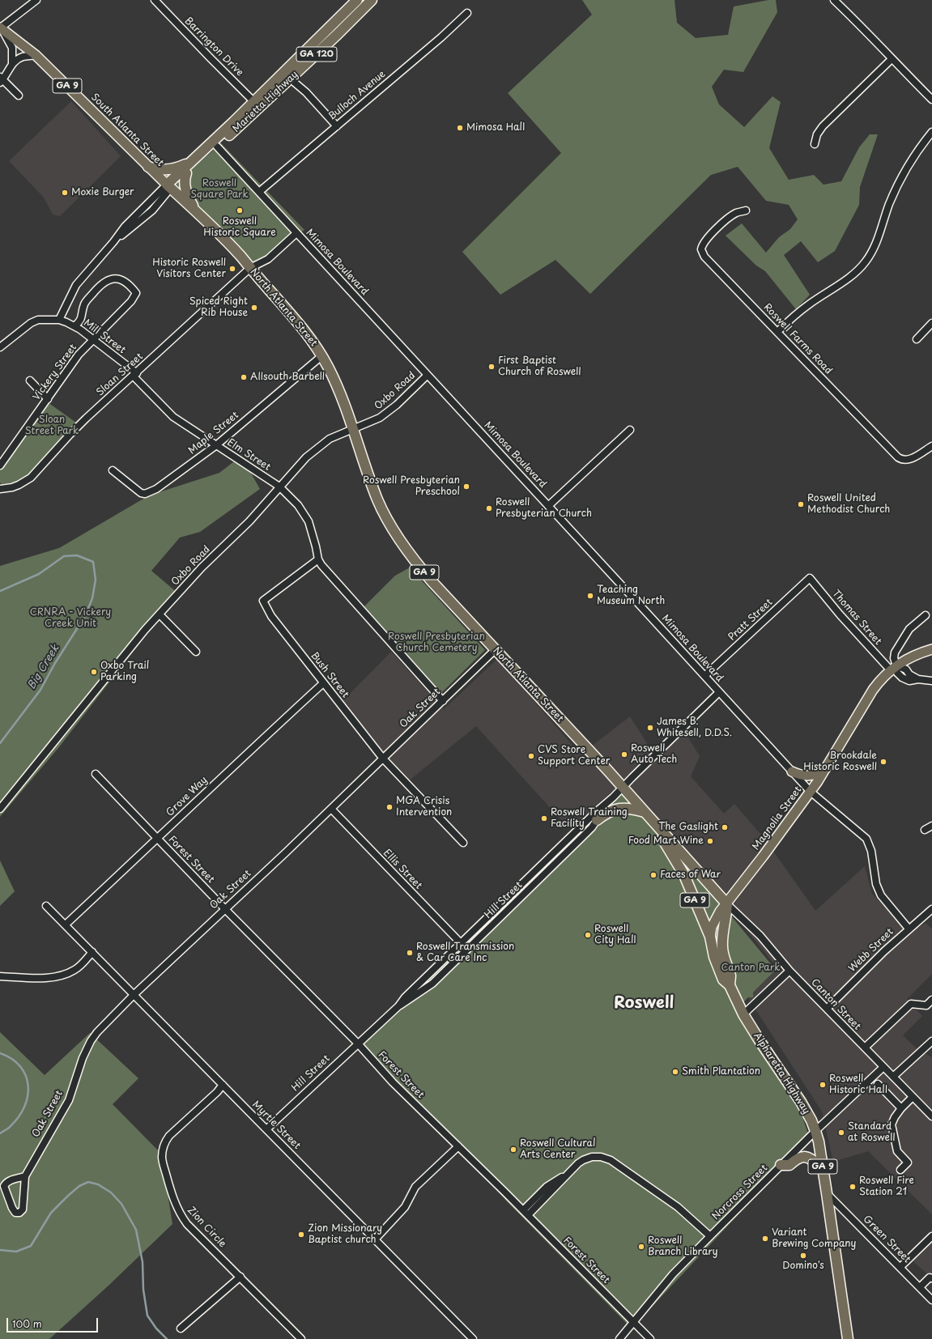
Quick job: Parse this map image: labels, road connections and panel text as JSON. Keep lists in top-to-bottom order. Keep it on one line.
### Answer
{"streets":{"highway":["GA 120","GA 9","Marietta Highway","North Atlanta Street","Alpharetta Highway"],"main road":["South Atlanta Street","Magnolia Street"],"street":["Barrington Drive","Bulloch Avenue","Mimosa Boulevard","Mill Street","Roswell Farms Road","Vickery Street","Sloan Street","Oxbo Road","Maple Street","Elm Street","Thomas Street","Pratt Street","Bush Street","Oak Street","Grove Way","Forest Street","Ellis Street","Hill Street","Webb Street","Canton Street","Myrtle Street","Norcross Street","Zion Circle","Green Street"]},"crossings":[["Barrington Drive","Marietta Highway"],["Bulloch Avenue","Mimosa Boulevard"],["Marietta Highway","South Atlanta Street"],["Marietta Highway","Mimosa Boulevard"],["Marietta Highway","North Atlanta Street"],["South Atlanta Street","North Atlanta Street"],["Mimosa Boulevard","Sloan Street"],["Mimosa Boulevard","Oxbo Road"],["Mimosa Boulevard","Pratt Street"],["Mimosa Boulevard","Magnolia Street"],["Mimosa Boulevard","Hill Street"],["Mimosa Boulevard","Webb Street"],["North Atlanta Street","Sloan Street"],["North Atlanta Street","Oxbo Road"],["North Atlanta Street","Maple Street"],["North Atlanta Street","Oak Street"],["North Atlanta Street","Magnolia Street"],["North Atlanta Street","Hill Street"],["North Atlanta Street","Canton Street"],["North Atlanta Street","Alpharetta Highway"],["Mill Street","Vickery Street"],["Mill Street","Sloan Street"],["Mill Street","Elm Street"],["Sloan Street","Elm Street"],["Oxbo Road","Elm Street"],["Maple Street","Elm Street"],["Elm Street","Bush Street"],["Thomas Street","Pratt Street"],["Thomas Street","Magnolia Street"],["Bush Street","Oak Street"],["Bush Street","Grove Way"],["Oak Street","Forest Street"],["Oak Street","Ellis Street"],["Oak Street","Myrtle Street"],["Grove Way","Forest Street"],["Grove Way","Myrtle Street"],["Magnolia Street","Canton Street"],["Magnolia Street","Alpharetta Highway"],["Forest Street","Hill Street"],["Forest Street","Norcross Street"],["Ellis Street","Hill Street"],["Hill Street","Myrtle Street"],["Webb Street","Canton Street"],["Canton Street","Alpharetta Highway"],["Canton Street","Norcross Street"],["Alpharetta Highway","Norcross Street"],["Alpharetta Highway","Green Street"],["Myrtle Street","Zion Circle"]],"districts":["Roswell"],"water":["Big Creek"],"parks":["Roswell Square Park","Sloan Street Park","CRNRA - Vickery Creek Unit","Roswell Presbyterian Church Cemetery","Canton Park"],"places":["Mimosa Hall","Moxie Burger","Roswell Historic Square","Historic Roswell Visitors Center","Spiced Right Rib House","First Baptist Church of Roswell","Allsouth Barbell","Roswell Presbyterian Preschool","Roswell United Methodist Church","Roswell Presbyterian Church","Teaching Museum North","Oxbo Trail Parking","James B. Whitesell, D.D.S.","Roswell Auto Tech","CVS Store Support Center","Brookdale Historic Roswell","MGA Crisis Intervention","Roswell Training Facility","The Gaslight","Food Mart Wine","Faces of War","Roswell City Hall","Roswell Transmission & Car Care Inc","Smith Plantation","Roswell Historic Hall","Standard at Roswell","Roswell Cultural Arts Center","Roswell Fire Station 21","Zion Missionary Baptist church","Variant Brewing Company","Roswell Branch Library","Domino's"],"scale_bar":"100 m"}
